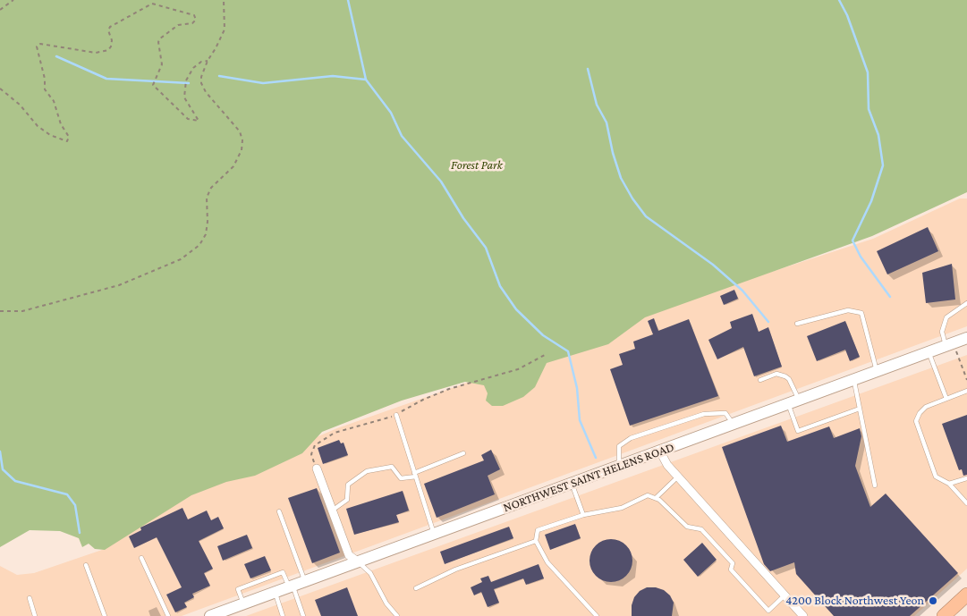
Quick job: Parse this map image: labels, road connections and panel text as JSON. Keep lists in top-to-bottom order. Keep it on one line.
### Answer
{"streets":{"main road":["NORTHWEST SAINT HELENS ROAD"]},"parks":["Forest Park"],"places":["4200 Block Northwest Yeon"]}
